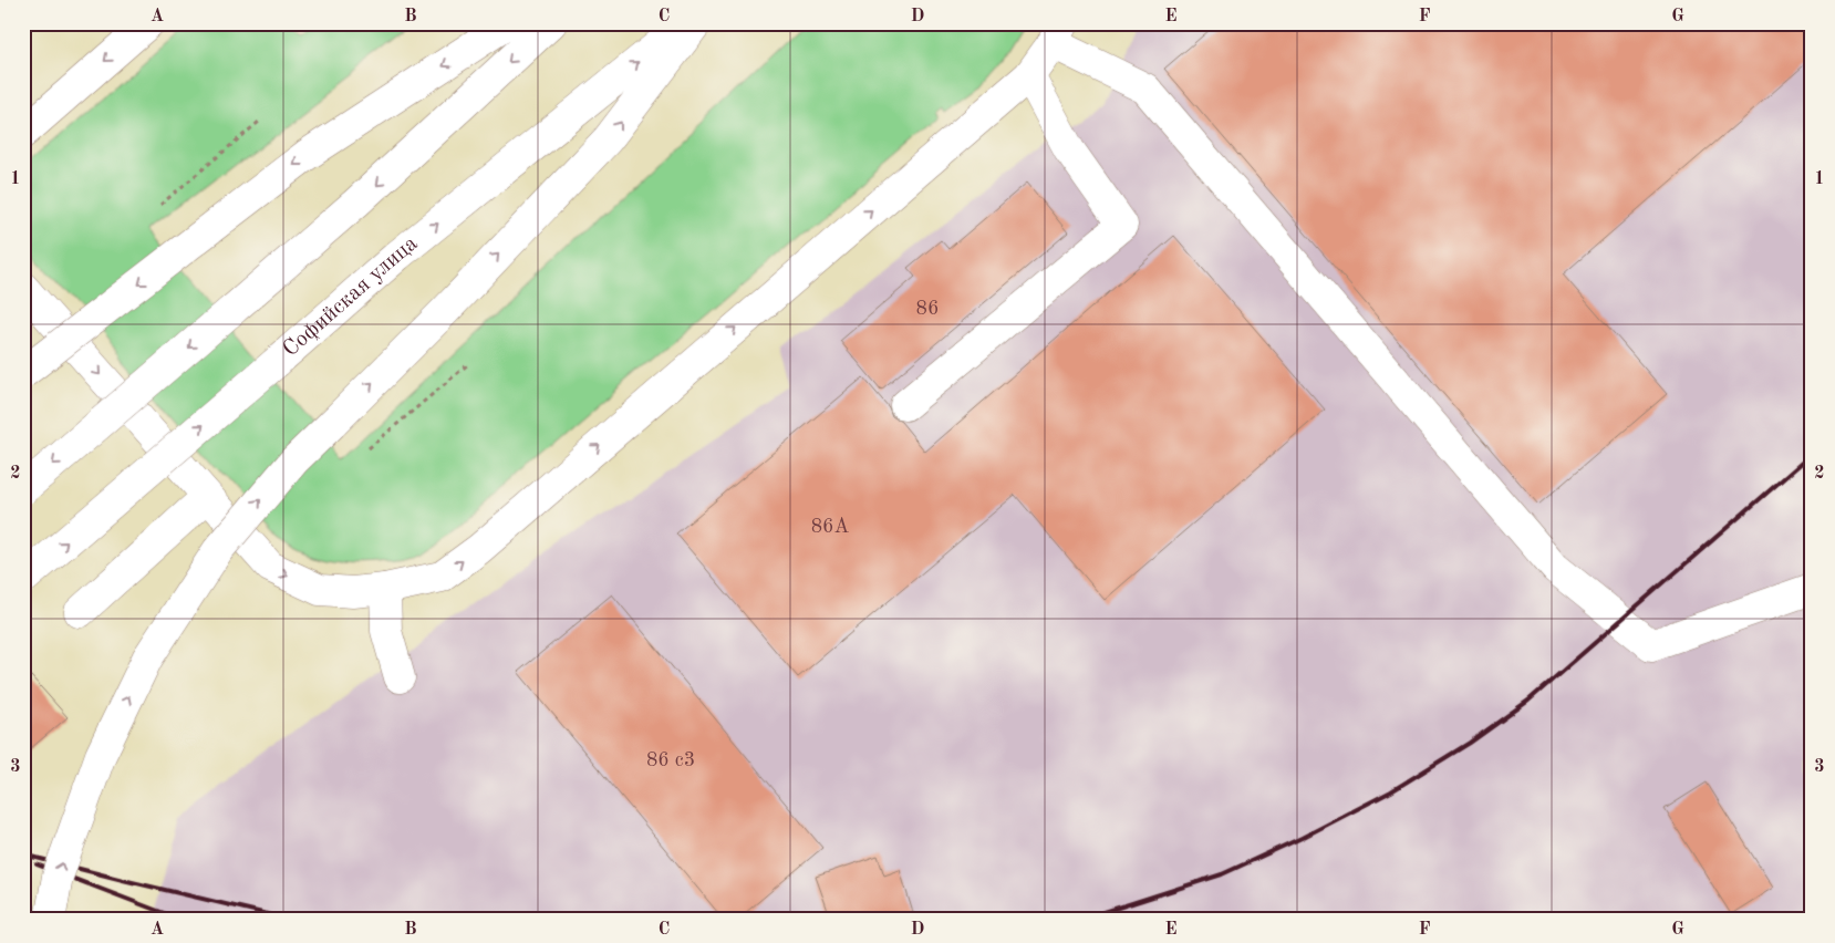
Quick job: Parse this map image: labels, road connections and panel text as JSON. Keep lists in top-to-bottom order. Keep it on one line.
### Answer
{"streets":{"main road":["Софийская улица"]},"house_numbers":["86","86А","86 с3"],"grid":{"columns":["A","B","C","D","E","F","G"],"rows":["1","2","3"]}}
